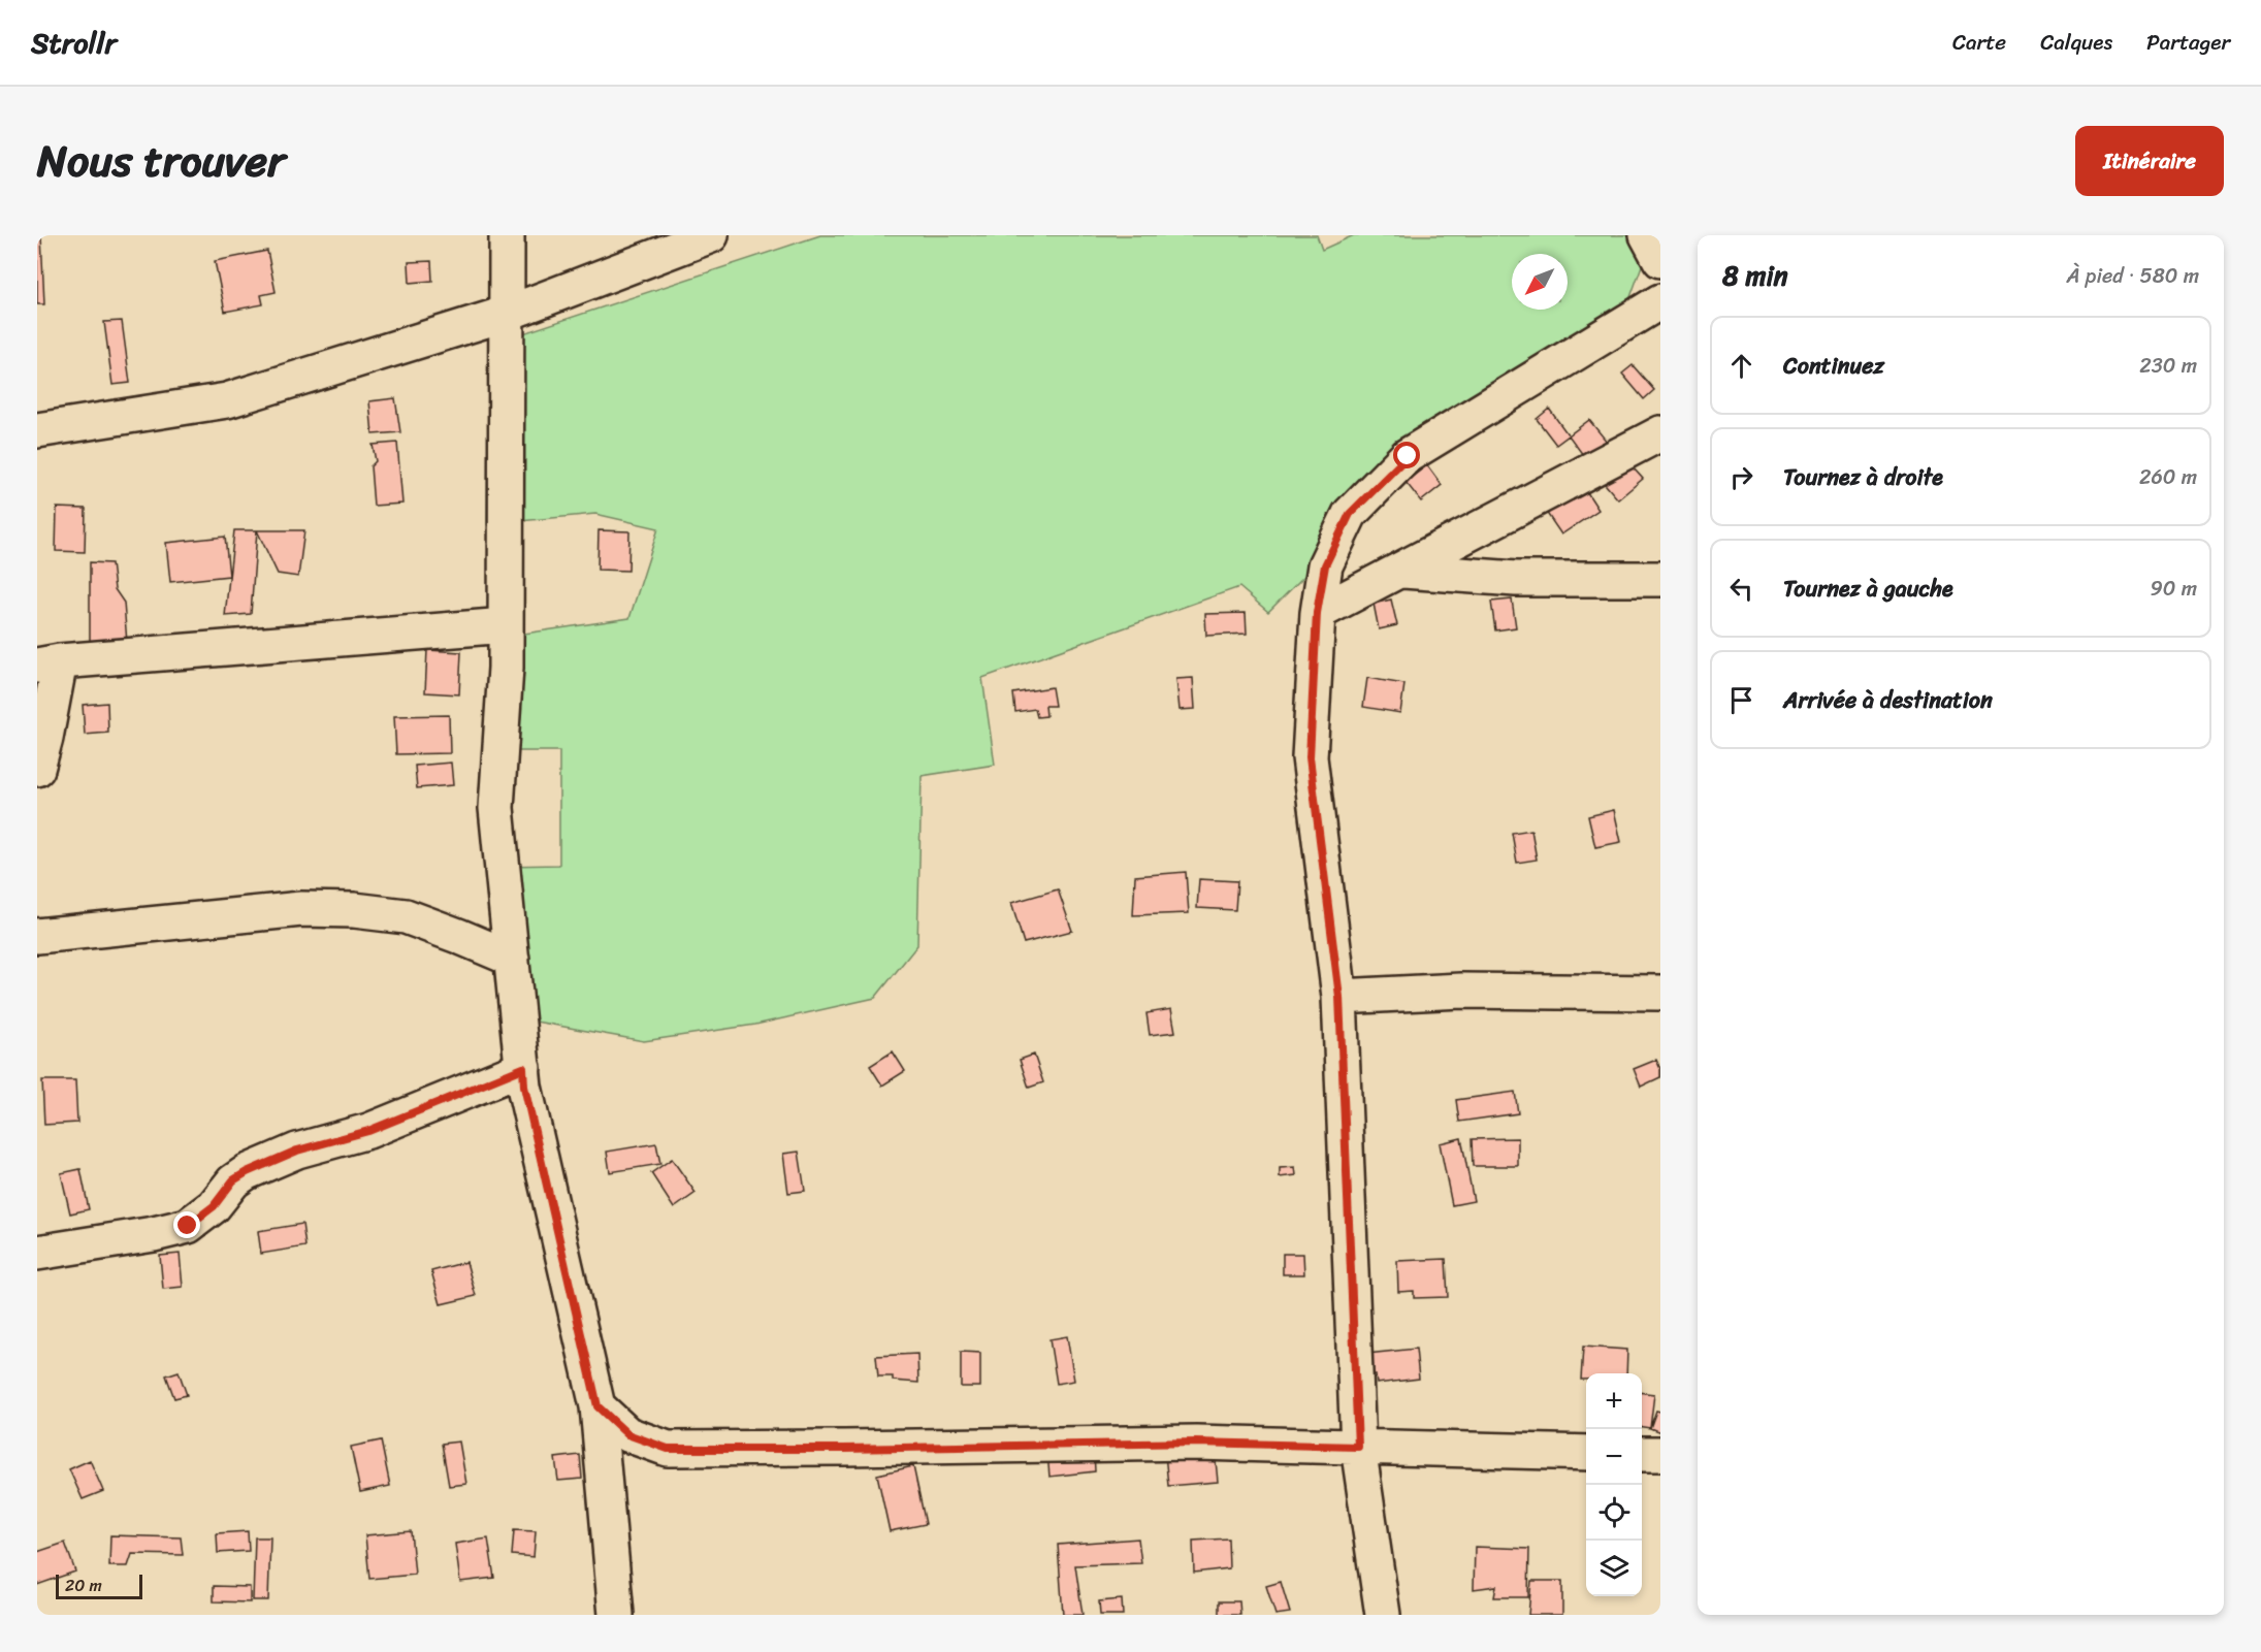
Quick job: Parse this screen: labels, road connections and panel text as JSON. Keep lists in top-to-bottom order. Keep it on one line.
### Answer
{"scale_bar":"20 m","north":"bottom left","page":{"header":"Strollr","nav":["Carte","Calques","Partager"],"title":"Nous trouver","buttons":"Itinéraire","heading":["8 min","À pied · 580 m"],"list":[["Continuez","230 m"],["Tournez à droite","260 m"],["Tournez à gauche","90 m"],"Arrivée à destination"],"map_buttons":["+","−"],"scale":"20 m"}}
